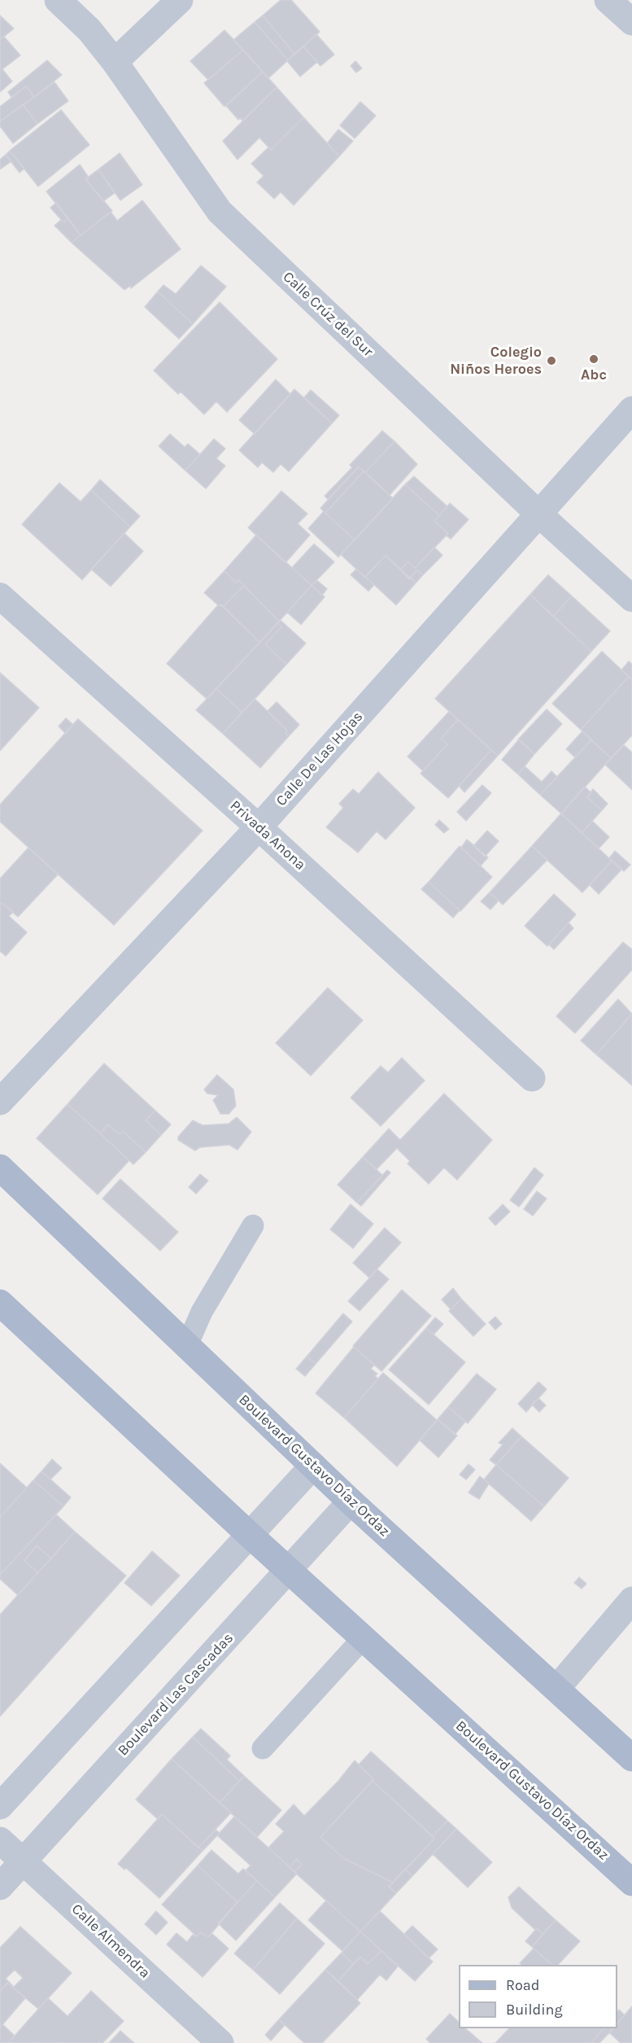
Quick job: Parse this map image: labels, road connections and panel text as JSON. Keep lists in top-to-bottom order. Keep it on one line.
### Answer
{"streets":{"main road":["Boulevard Gustavo Díaz Ordaz"],"street":["Calle Crúz del Sur","Calle De Las Hojas","Privada Anona","Boulevard Las Cascadas","Calle Almendra"]},"crossings":[["Calle Crúz del Sur","Calle De Las Hojas"],["Calle De Las Hojas","Privada Anona"],["Boulevard Gustavo Díaz Ordaz","Boulevard Las Cascadas"],["Boulevard Las Cascadas","Calle Almendra"]],"places":["Abc","Colegio Niños Heroes"],"legend":["Road","Building"]}
